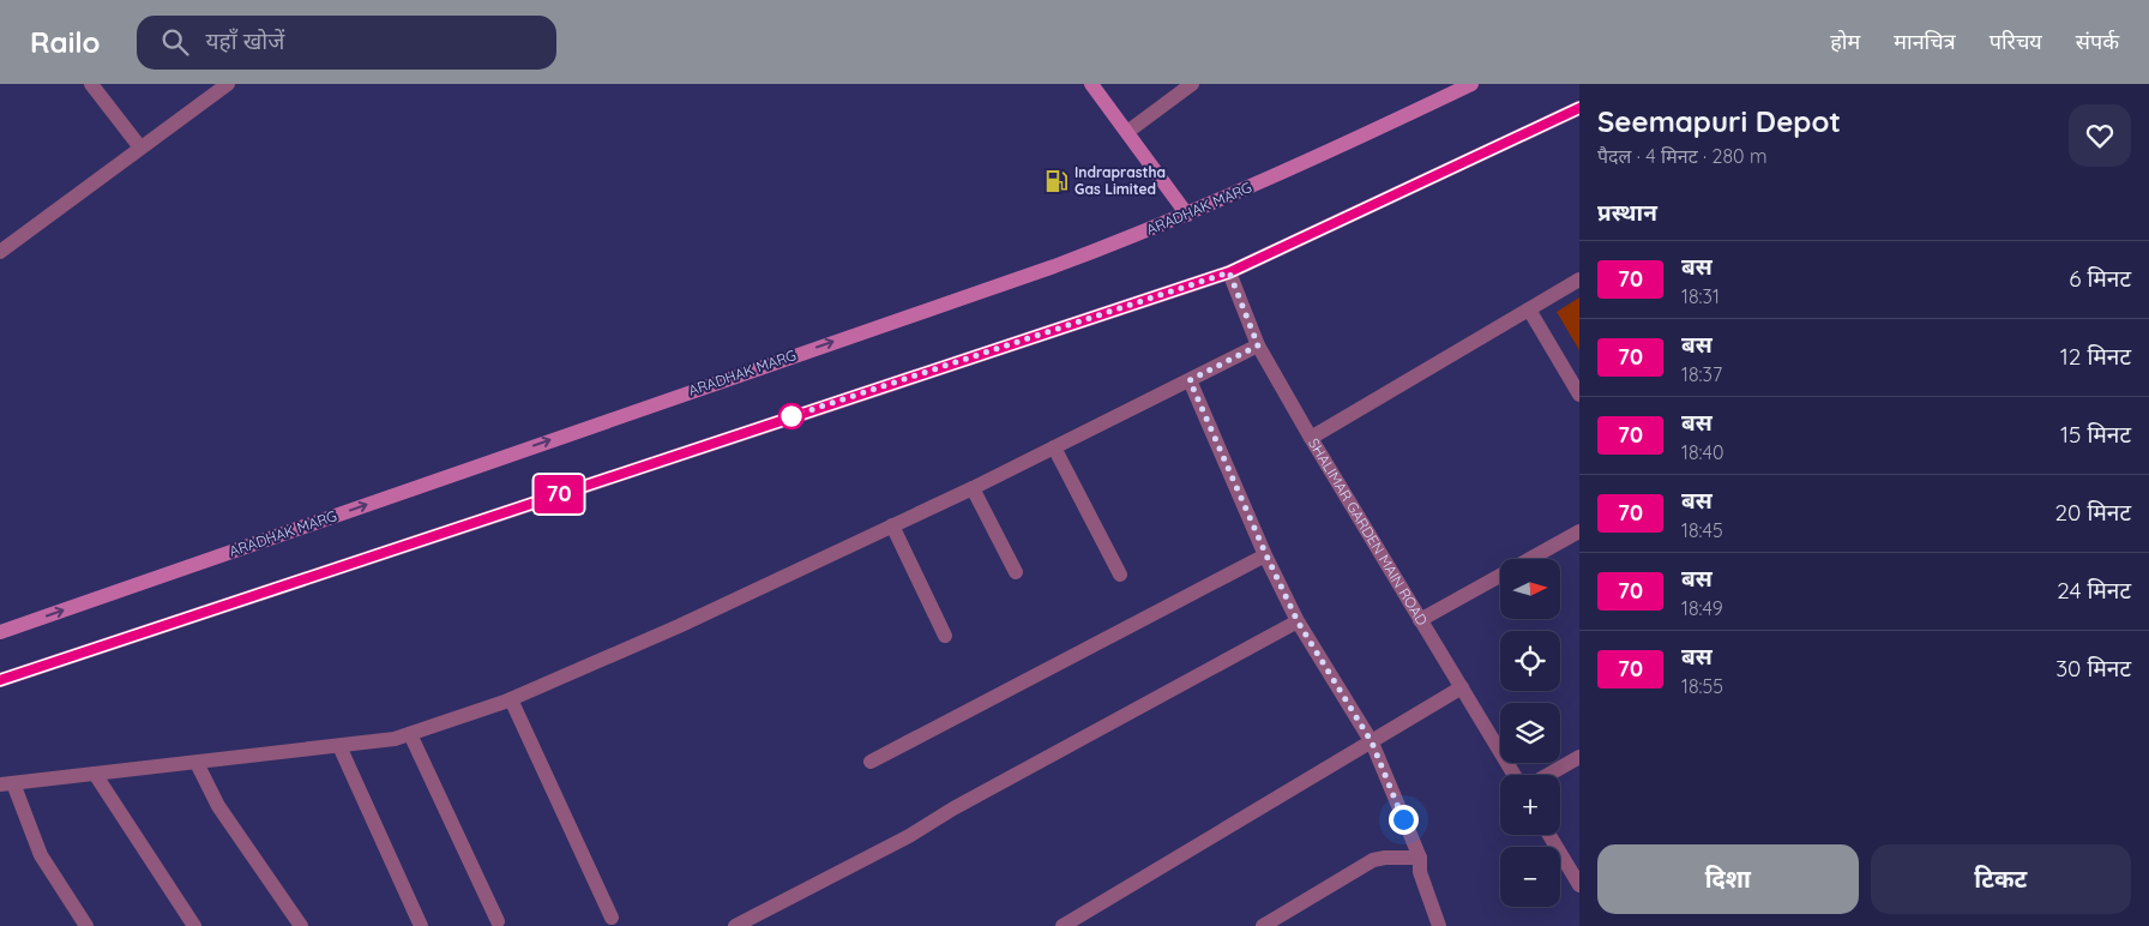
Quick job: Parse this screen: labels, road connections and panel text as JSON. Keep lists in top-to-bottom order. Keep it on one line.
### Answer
{"streets":{"main road":["ARADHAK MARG"],"street":["SHALIMAR GARDEN MAIN ROAD"]},"places":{"fuel station":["Indraprastha Gas Limited"]},"lines":["bus line 70"],"north":"right","page":{"header":"Railo","search":"यहाँ खोजें","nav":["होम","मानचित्र","परिचय","संपर्क"],"on_map":"70","heading":[["Seemapuri Depot","पैदल · 4 मिनट · 280 m"],"प्रस्थान"],"list":[{"mark":"70","name":"बस","note":"18:31","value":"6 मिनट"},{"mark":"70","name":"बस","note":"18:37","value":"12 मिनट"},{"mark":"70","name":"बस","note":"18:40","value":"15 मिनट"},{"mark":"70","name":"बस","note":"18:45","value":"20 मिनट"},{"mark":"70","name":"बस","note":"18:49","value":"24 मिनट"},{"mark":"70","name":"बस","note":"18:55","value":"30 मिनट"}],"map_buttons":["+","−"],"buttons":["दिशा","टिकट"]}}
